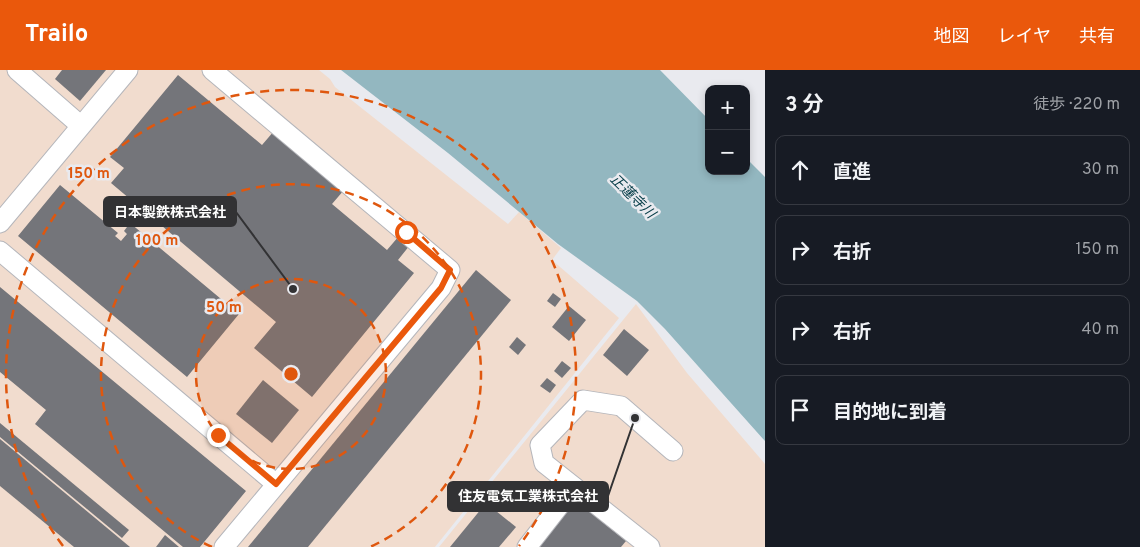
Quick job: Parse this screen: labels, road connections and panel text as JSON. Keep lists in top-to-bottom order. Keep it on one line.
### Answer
{"water":["正蓮寺川"],"places":["日本製鉄株式会社","住友電気工業株式会社"],"page":{"header":"Trailo","nav":["地図","レイヤ","共有"],"heading":["3 分","徒歩 · 220 m"],"map_buttons":["+","−"],"list":[["直進","30 m"],["右折","150 m"],["右折","40 m"],"目的地に到着"]},"rings":["150 m","100 m","50 m"]}
